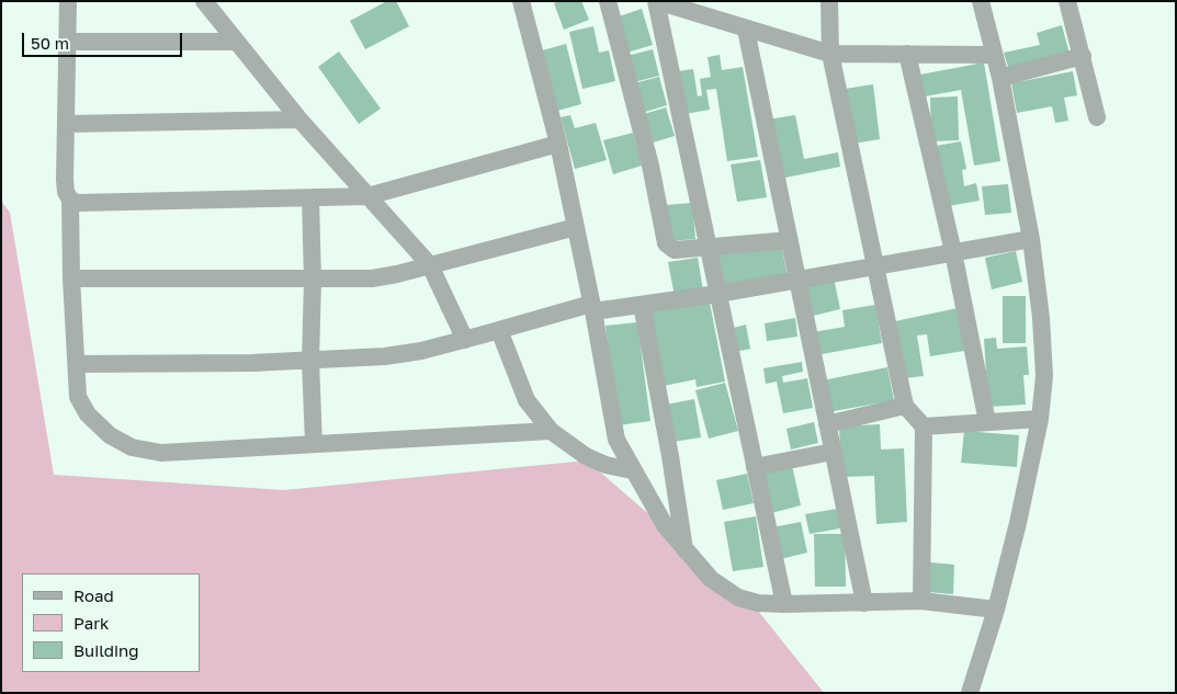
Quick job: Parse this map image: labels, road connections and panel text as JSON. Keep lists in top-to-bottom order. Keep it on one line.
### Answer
{"legend":["Road","Park","Building"],"scale_bar":"50 m"}
